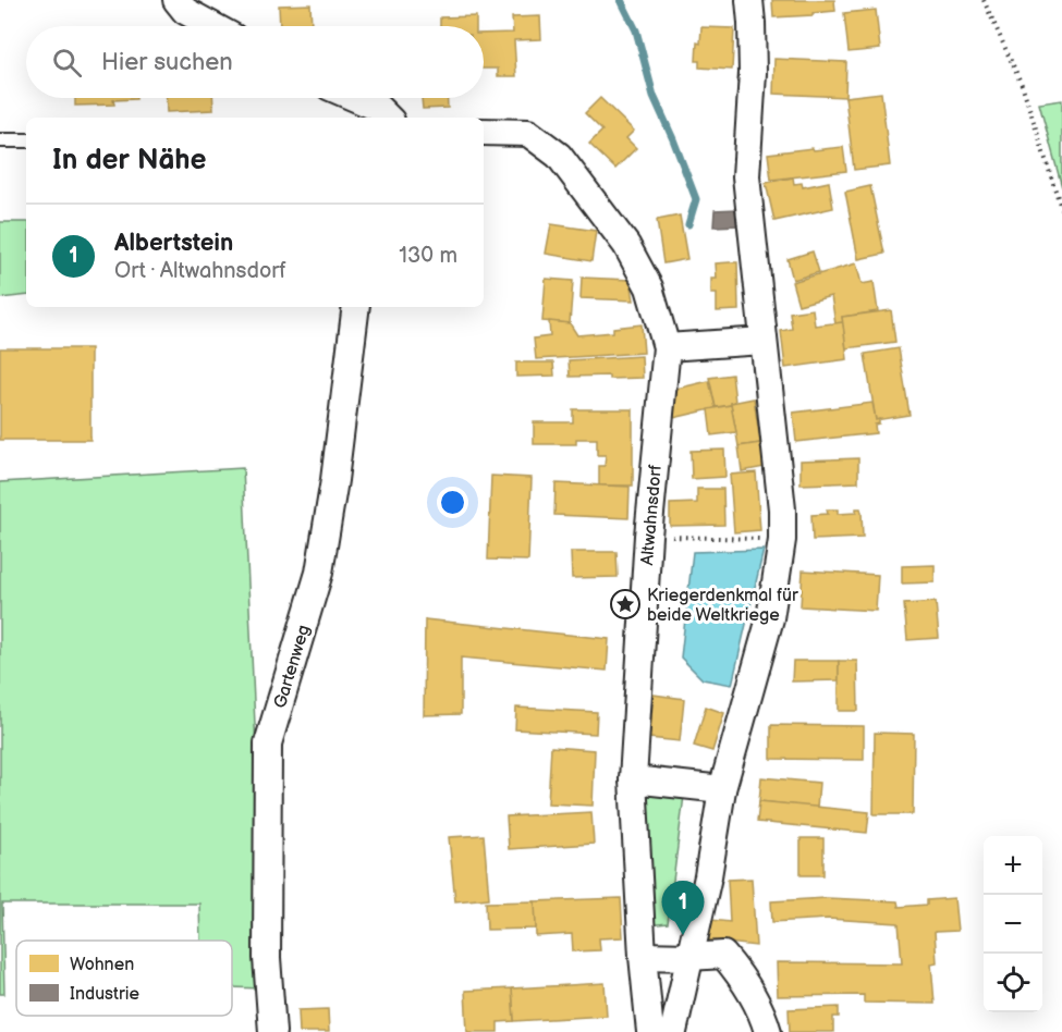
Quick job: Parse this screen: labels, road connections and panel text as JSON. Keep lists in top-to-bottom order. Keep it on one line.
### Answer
{"streets":{"street":["Altwahnsdorf","Gartenweg"]},"places":{"place":["Kriegerdenkmal für beide Weltkriege"]},"legend":["Wohnen","Industrie"],"page":{"search":"Hier suchen","heading":"In der Nähe","list":[{"mark":"1","name":"Albertstein","note":"Ort · Altwahnsdorf","value":"130 m"}],"map_buttons":["+","−"],"pins":"1"}}
